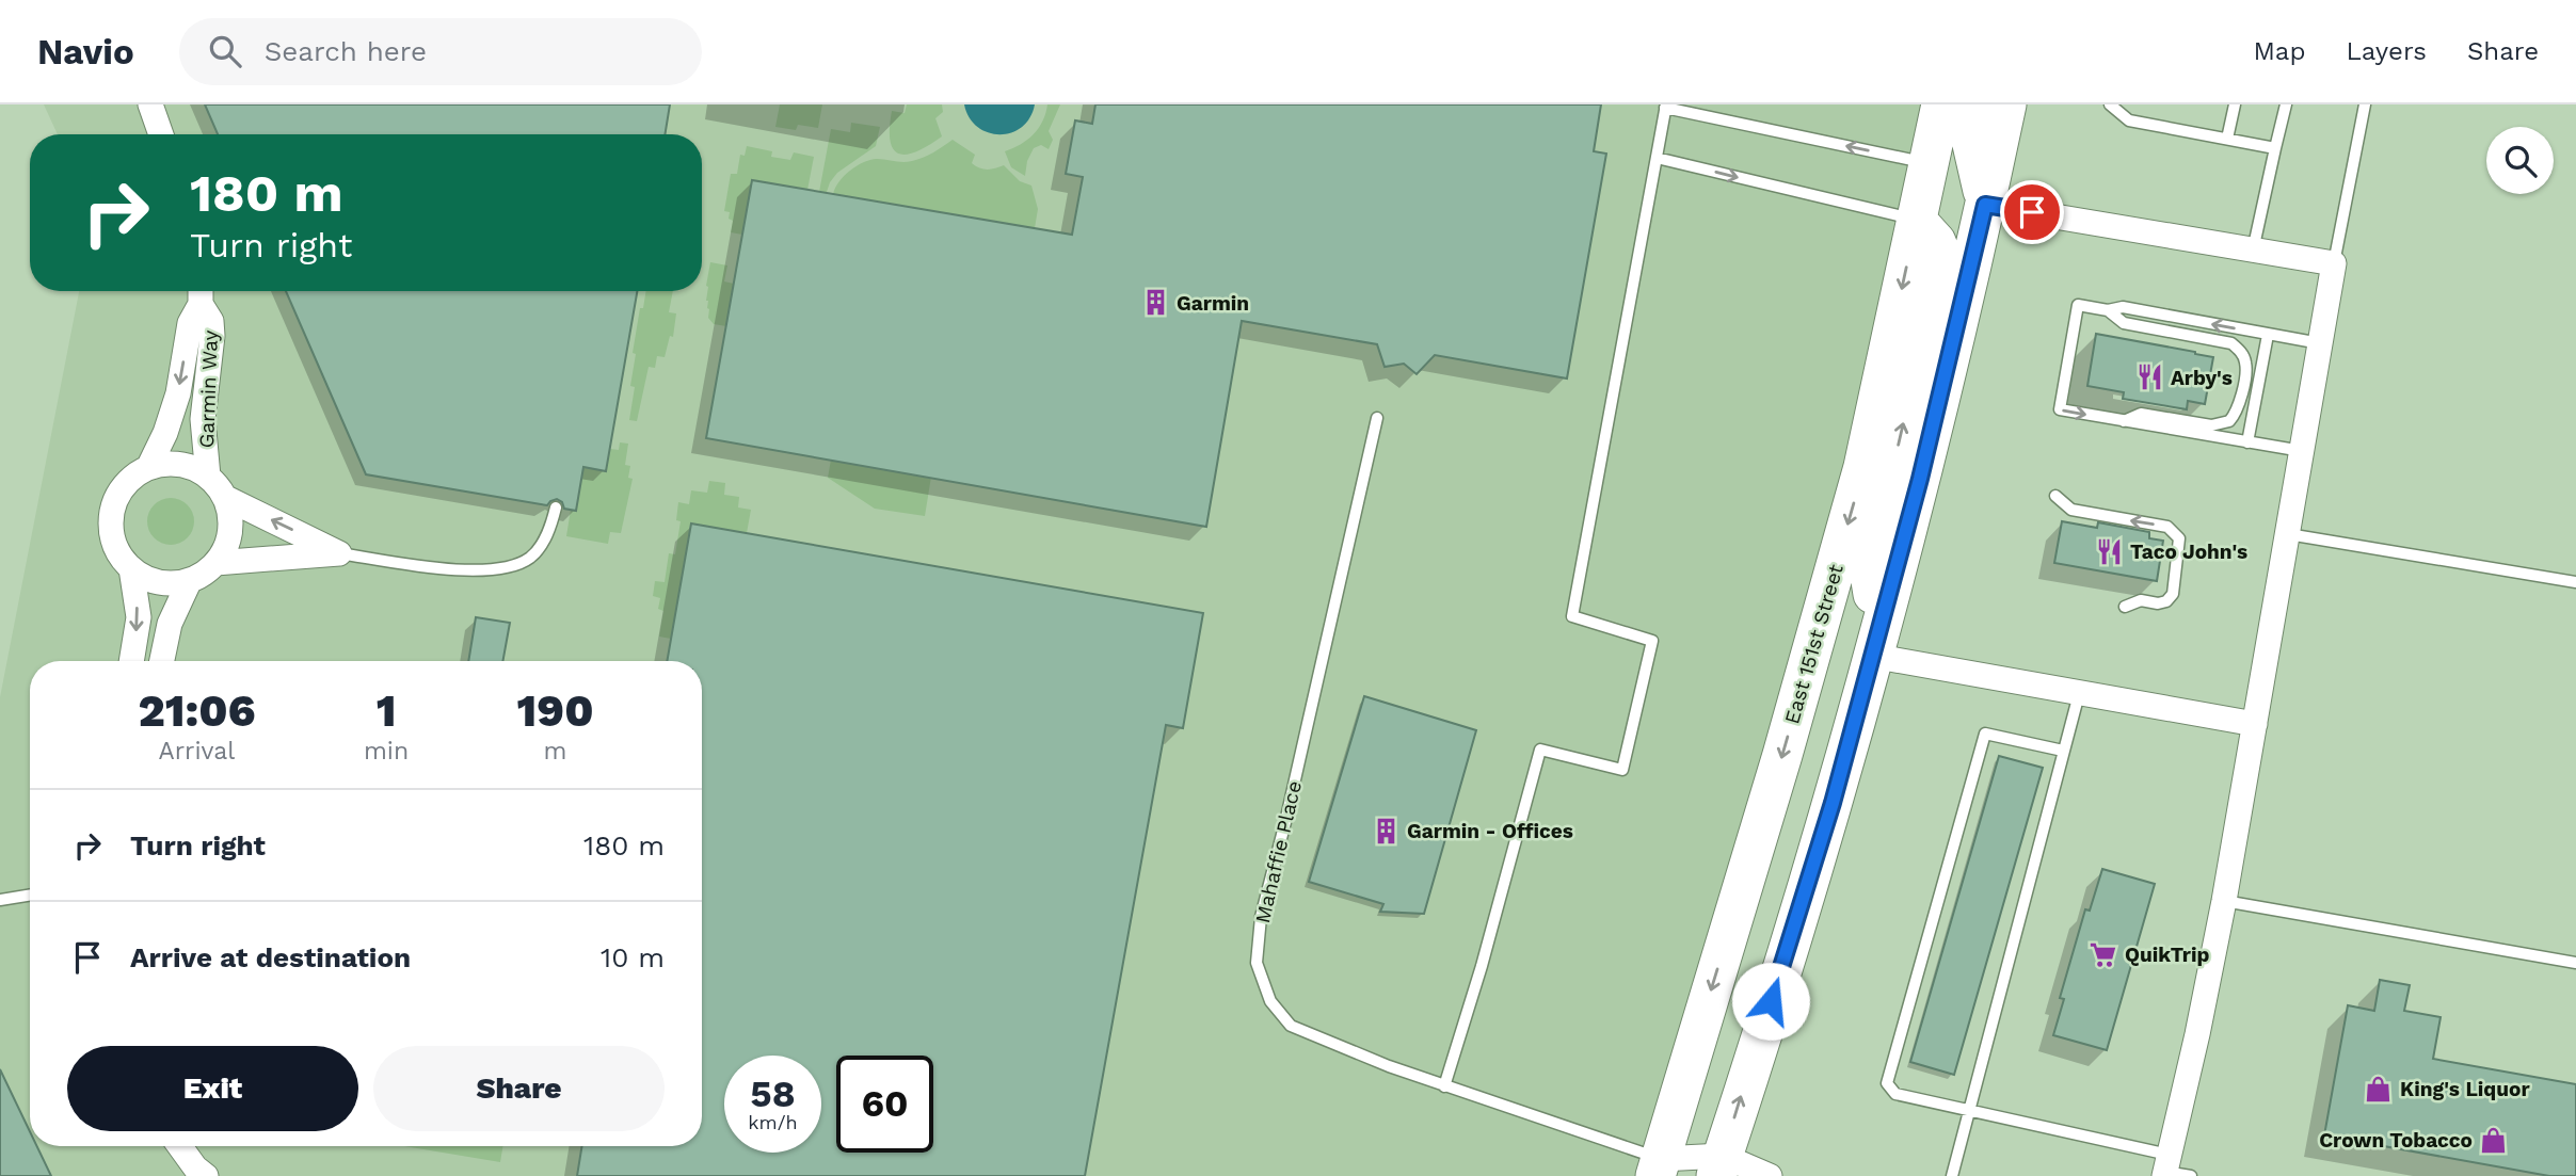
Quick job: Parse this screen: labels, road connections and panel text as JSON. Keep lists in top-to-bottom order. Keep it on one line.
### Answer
{"streets":{"main road":["East 151st Street"],"street":["Garmin Way"],"lane":["Mahaffie Place"]},"crossings":[["East 151st Street","Mahaffie Place"]],"places":{"building":["Garmin","Garmin - Offices"],"restaurant":["Arby's","Taco John's"],"supermarket":["QuikTrip"],"shop":["King's Liquor","Crown Tobacco"]},"page":{"header":"Navio","search":"Search here","nav":["Map","Layers","Share"],"turn":["180 m","Turn right"],"eta":["21:06","Arrival","1","min","190","m"],"list":[{"name":"Turn right","value":"180 m"},{"name":"Arrive at destination","value":"10 m"}],"buttons":["Exit","Share"],"speed":"58 km/h","limit":"60"}}
